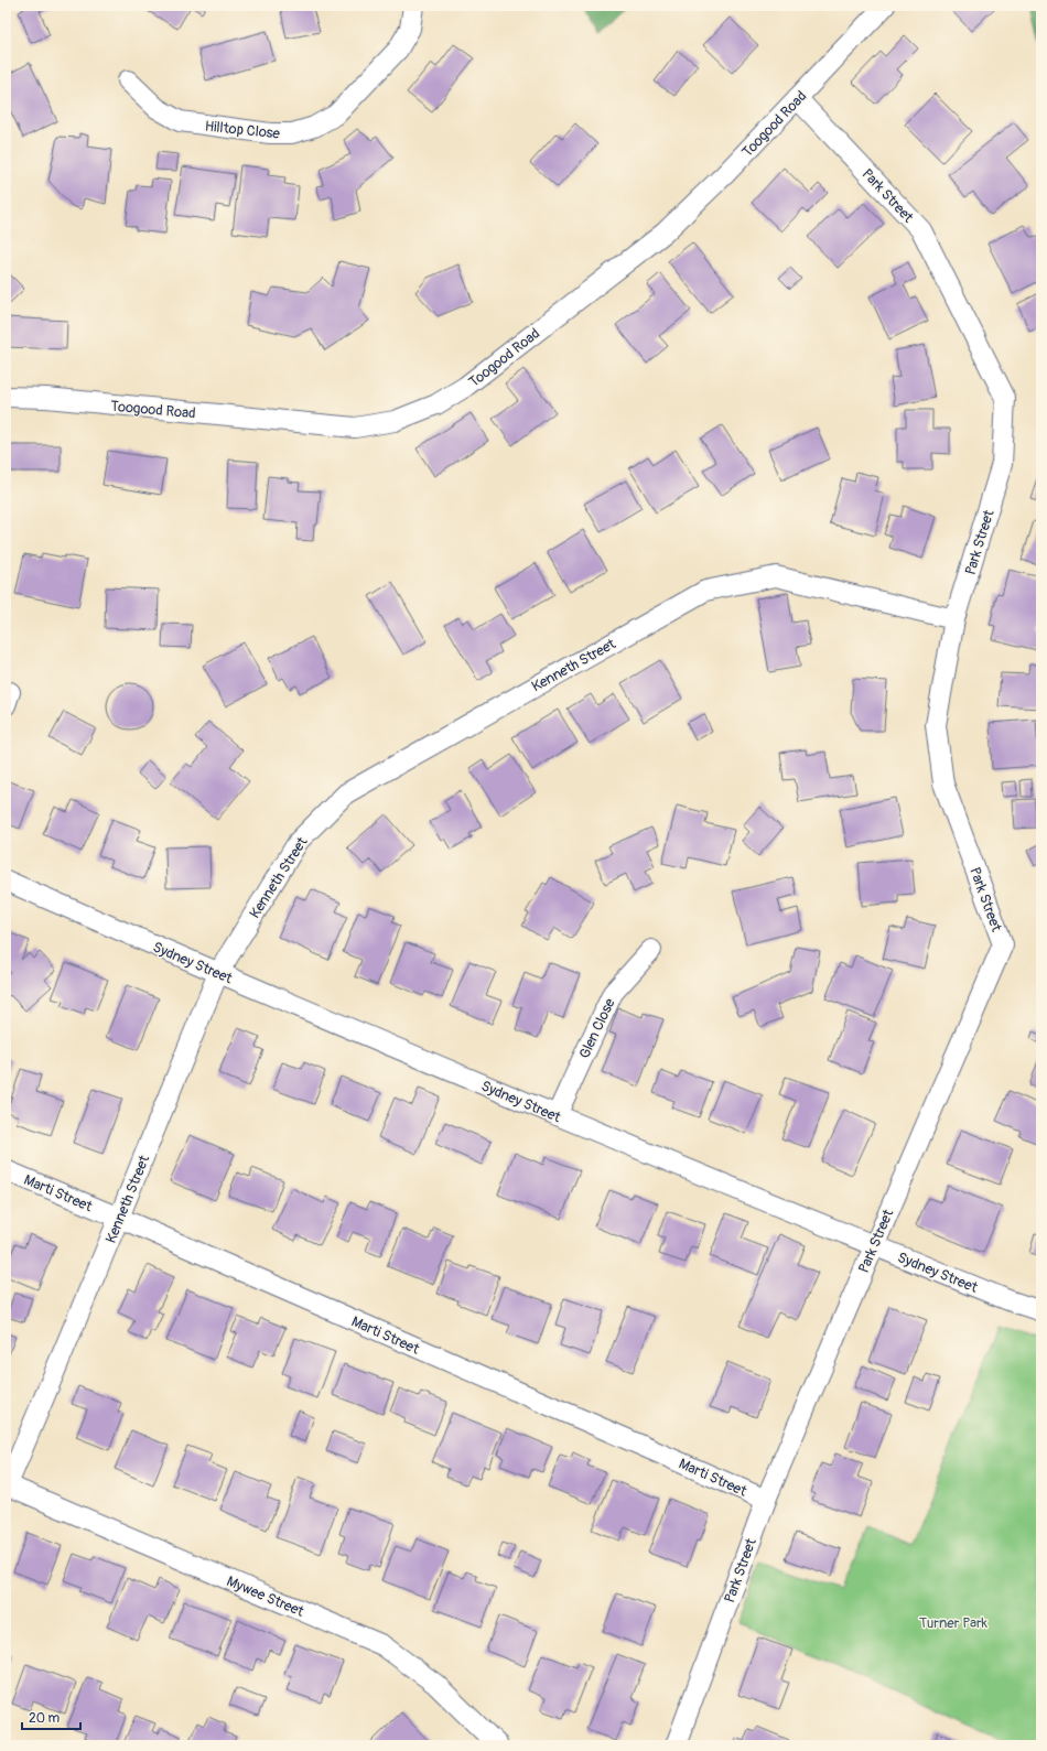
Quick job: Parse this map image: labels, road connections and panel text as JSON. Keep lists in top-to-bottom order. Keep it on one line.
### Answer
{"streets":{"street":["Toogood Road","Hilltop Close","Park Street","Kenneth Street","Sydney Street","Glen Close","Marti Street","Mywee Street"]},"crossings":[["Toogood Road","Park Street"],["Park Street","Kenneth Street"],["Park Street","Sydney Street"],["Park Street","Marti Street"],["Kenneth Street","Sydney Street"],["Kenneth Street","Marti Street"],["Kenneth Street","Mywee Street"],["Sydney Street","Glen Close"]],"parks":["Turner Park"],"scale_bar":"20 m"}
